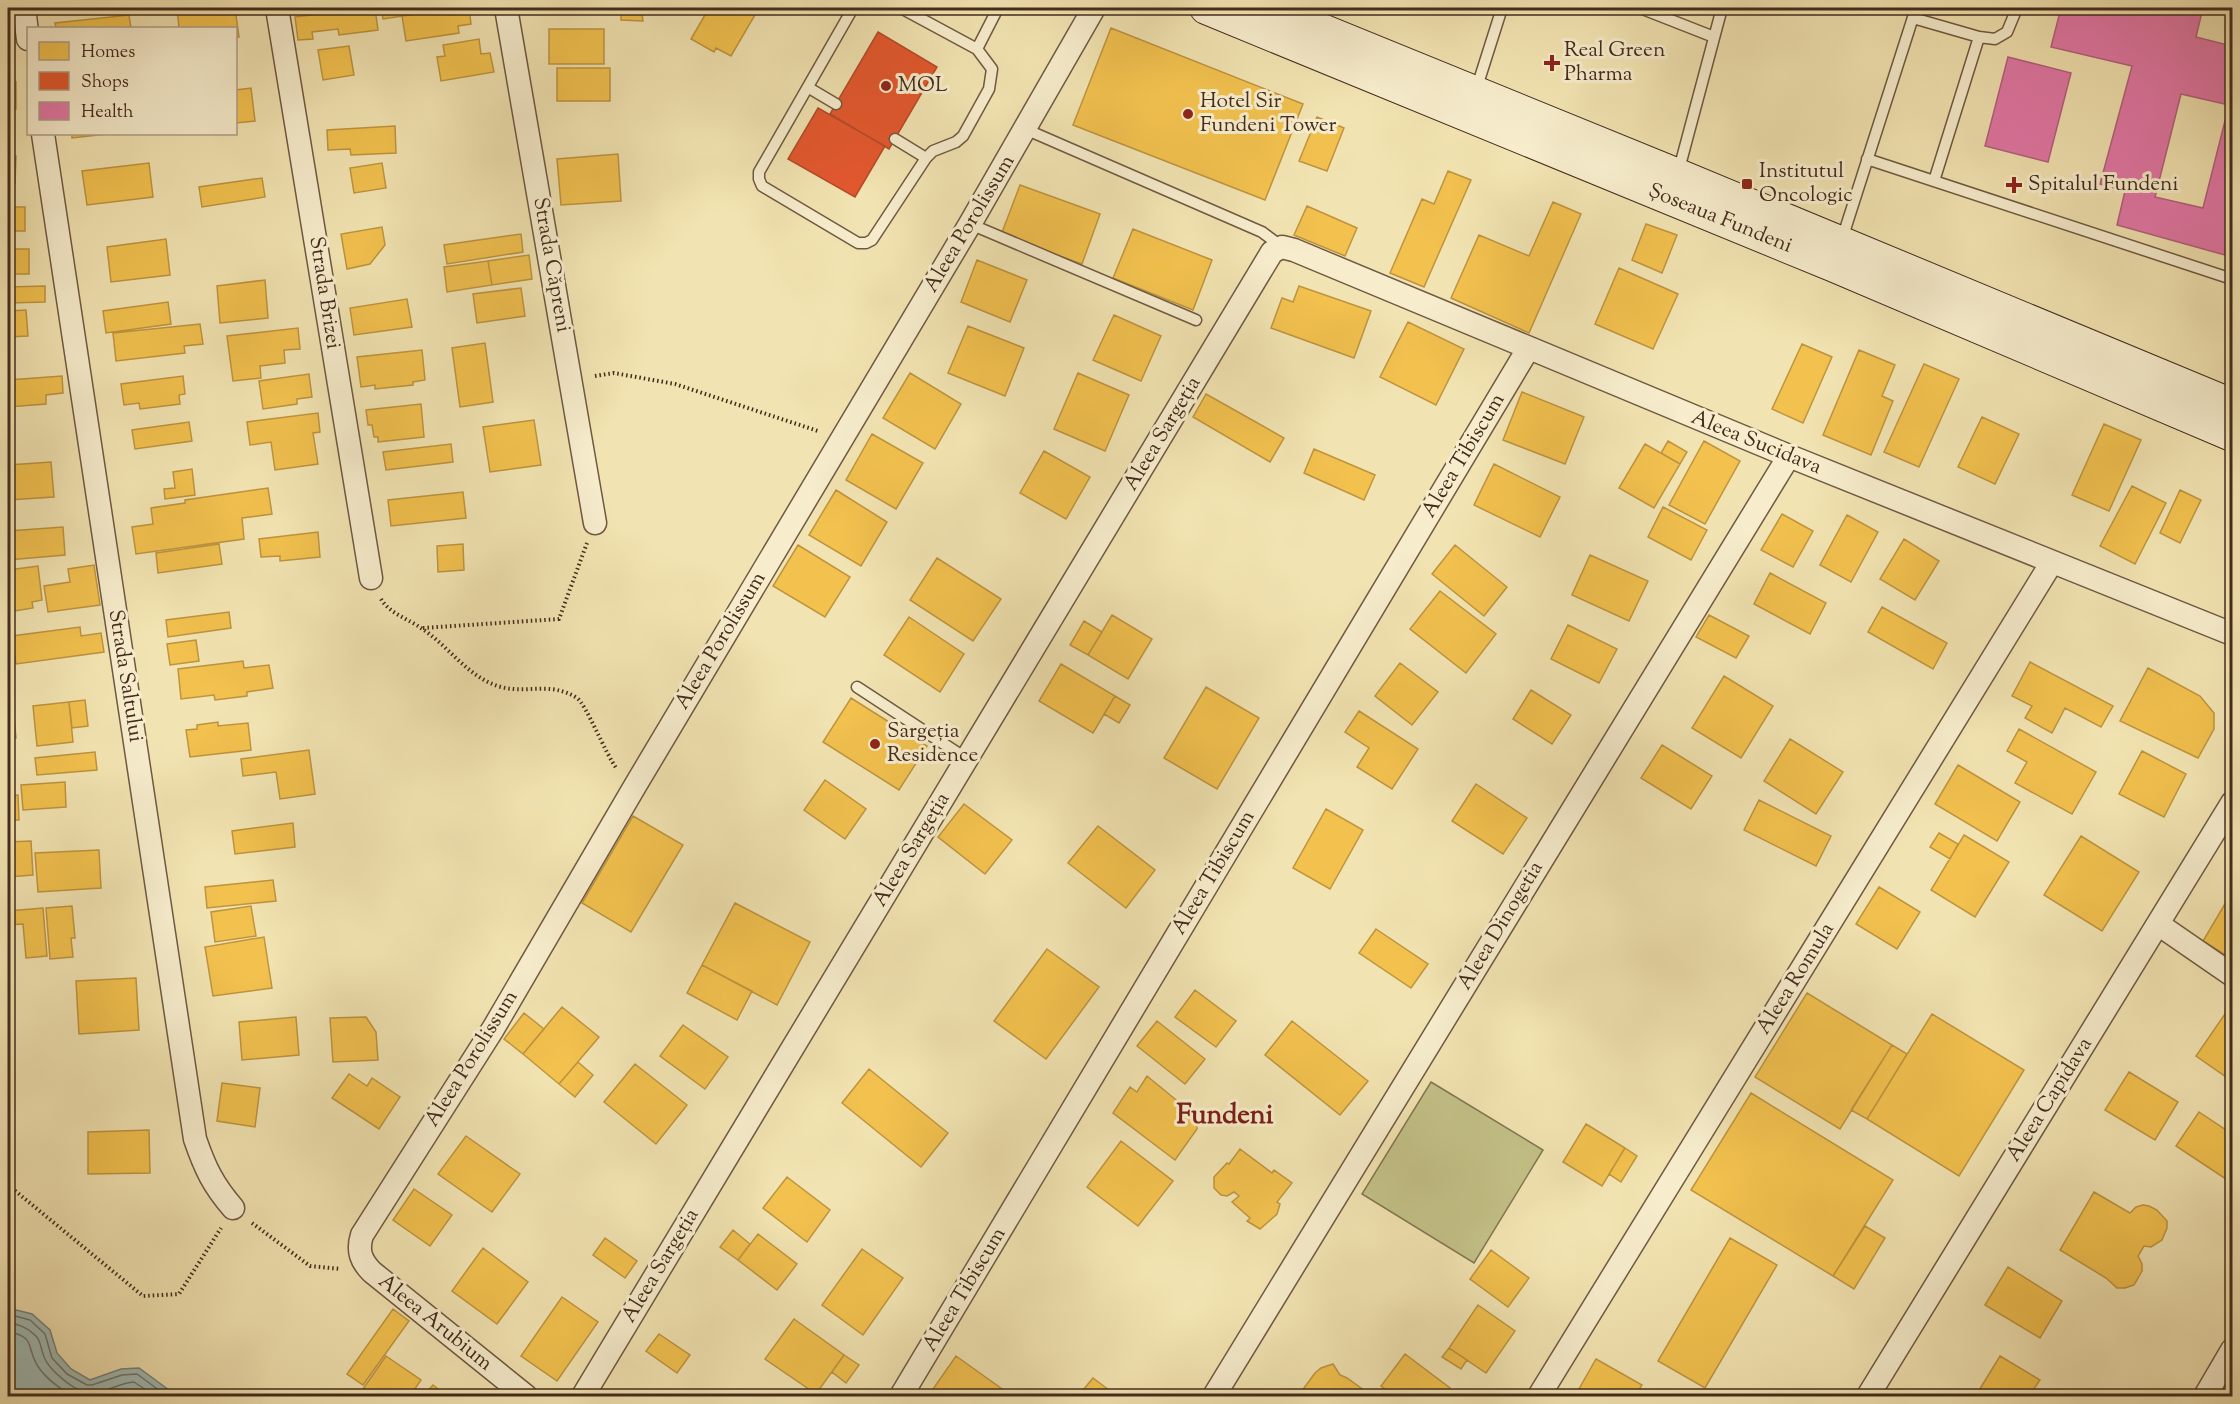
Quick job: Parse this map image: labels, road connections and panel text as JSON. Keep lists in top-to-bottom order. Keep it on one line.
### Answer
{"streets":{"main road":["Șoseaua Fundeni"],"street":["Aleea Porolissum","Strada Căpreni","Strada Brizei","Aleea Sargeția","Aleea Sucidava","Aleea Tibiscum","Strada Saltului","Aleea Dinogetia","Aleea Romula","Aleea Capidava","Aleea Arubium"]},"crossings":[["Aleea Porolissum","Aleea Arubium"],["Aleea Sargeția","Aleea Sucidava"],["Aleea Sucidava","Aleea Tibiscum"],["Aleea Sucidava","Aleea Dinogetia"],["Aleea Sucidava","Aleea Romula"]],"districts":["Fundeni"],"places":{"health":["Real Green Pharma","Spitalul Fundeni"],"other":["MOL","Hotel Sir Fundeni Tower","Sargeția Residence"],"transit":["Institutul Oncologic"]},"legend":["Homes","Shops","Health"]}
